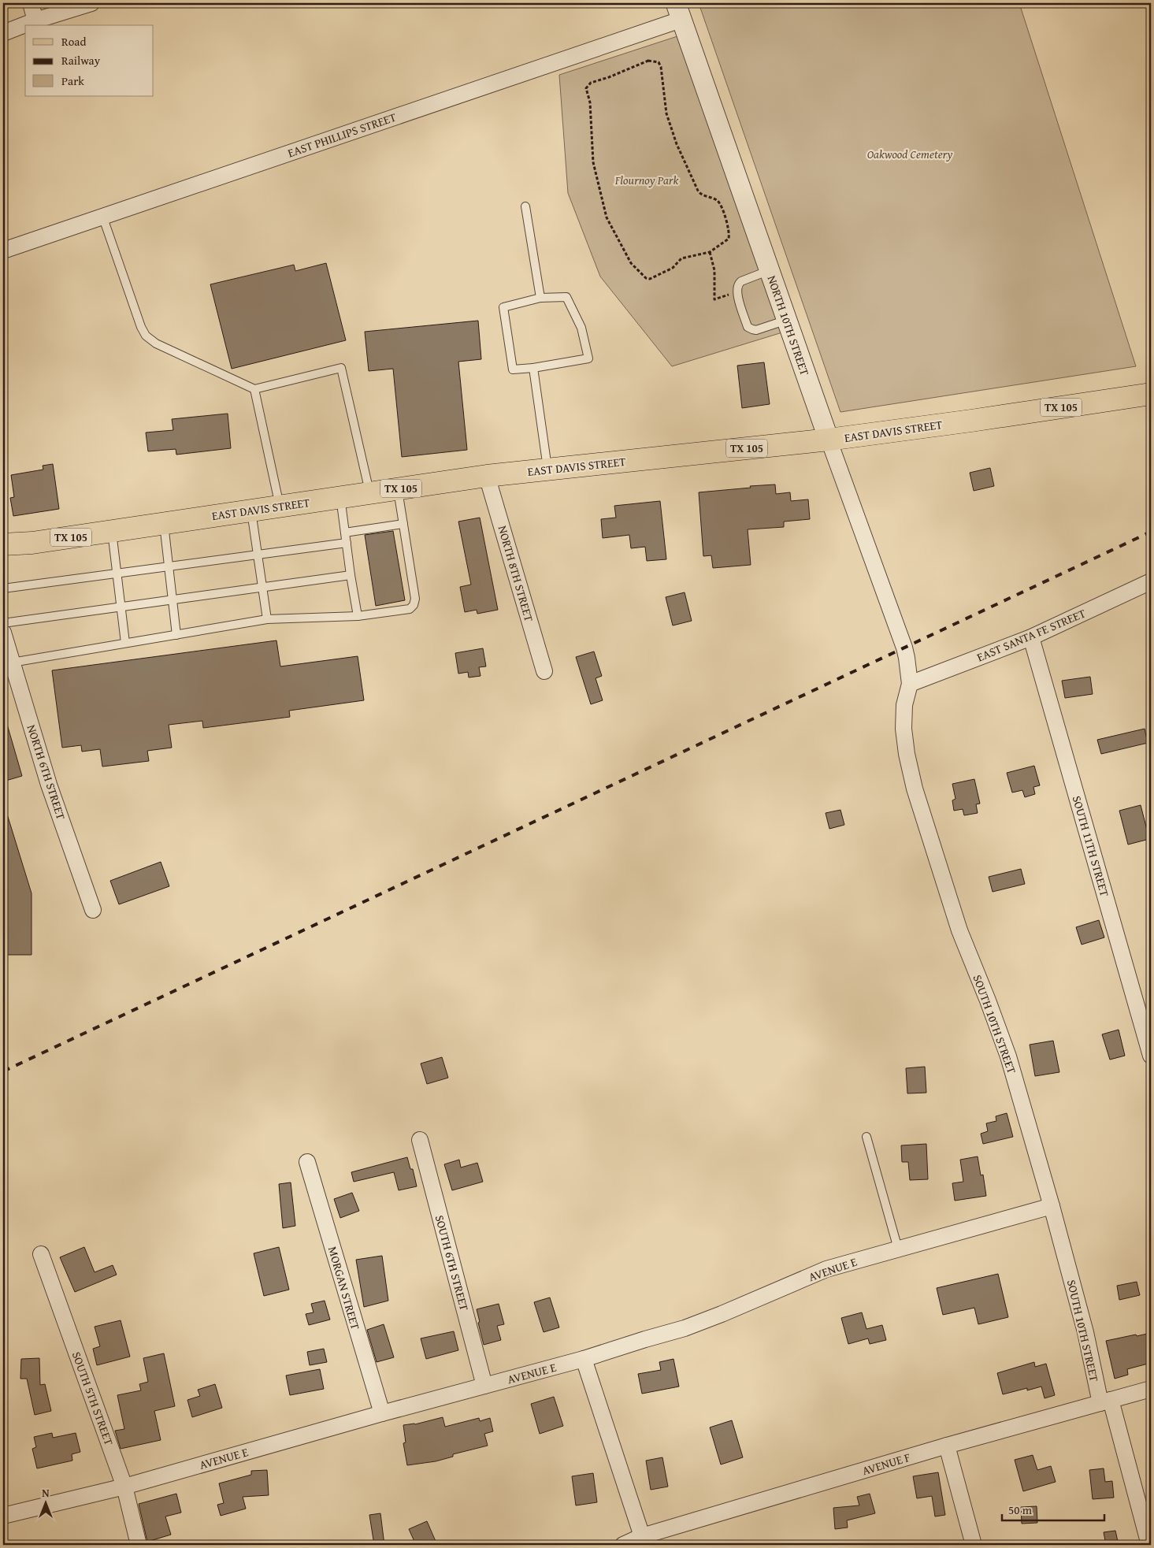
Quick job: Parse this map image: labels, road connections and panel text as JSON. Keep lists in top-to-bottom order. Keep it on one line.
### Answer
{"streets":{"main road":["TX 105","EAST DAVIS STREET"],"street":["EAST PHILLIPS STREET","NORTH 10TH STREET","NORTH 8TH STREET","EAST SANTA FE STREET","NORTH 6TH STREET","SOUTH 11TH STREET","SOUTH 10TH STREET","SOUTH 6TH STREET","AVENUE E","MORGAN STREET","SOUTH 5TH STREET","AVENUE F"]},"crossings":[["EAST PHILLIPS STREET","NORTH 10TH STREET"],["NORTH 10TH STREET","EAST DAVIS STREET"],["NORTH 10TH STREET","SOUTH 10TH STREET"],["EAST DAVIS STREET","NORTH 8TH STREET"],["EAST SANTA FE STREET","SOUTH 11TH STREET"],["EAST SANTA FE STREET","SOUTH 10TH STREET"],["SOUTH 10TH STREET","AVENUE E"],["SOUTH 10TH STREET","AVENUE F"],["SOUTH 6TH STREET","AVENUE E"],["AVENUE E","MORGAN STREET"],["AVENUE E","SOUTH 5TH STREET"]],"parks":["Oakwood Cemetery","Flournoy Park"],"legend":["Road","Railway","Park"],"scale_bar":"50 m","north":"top"}
